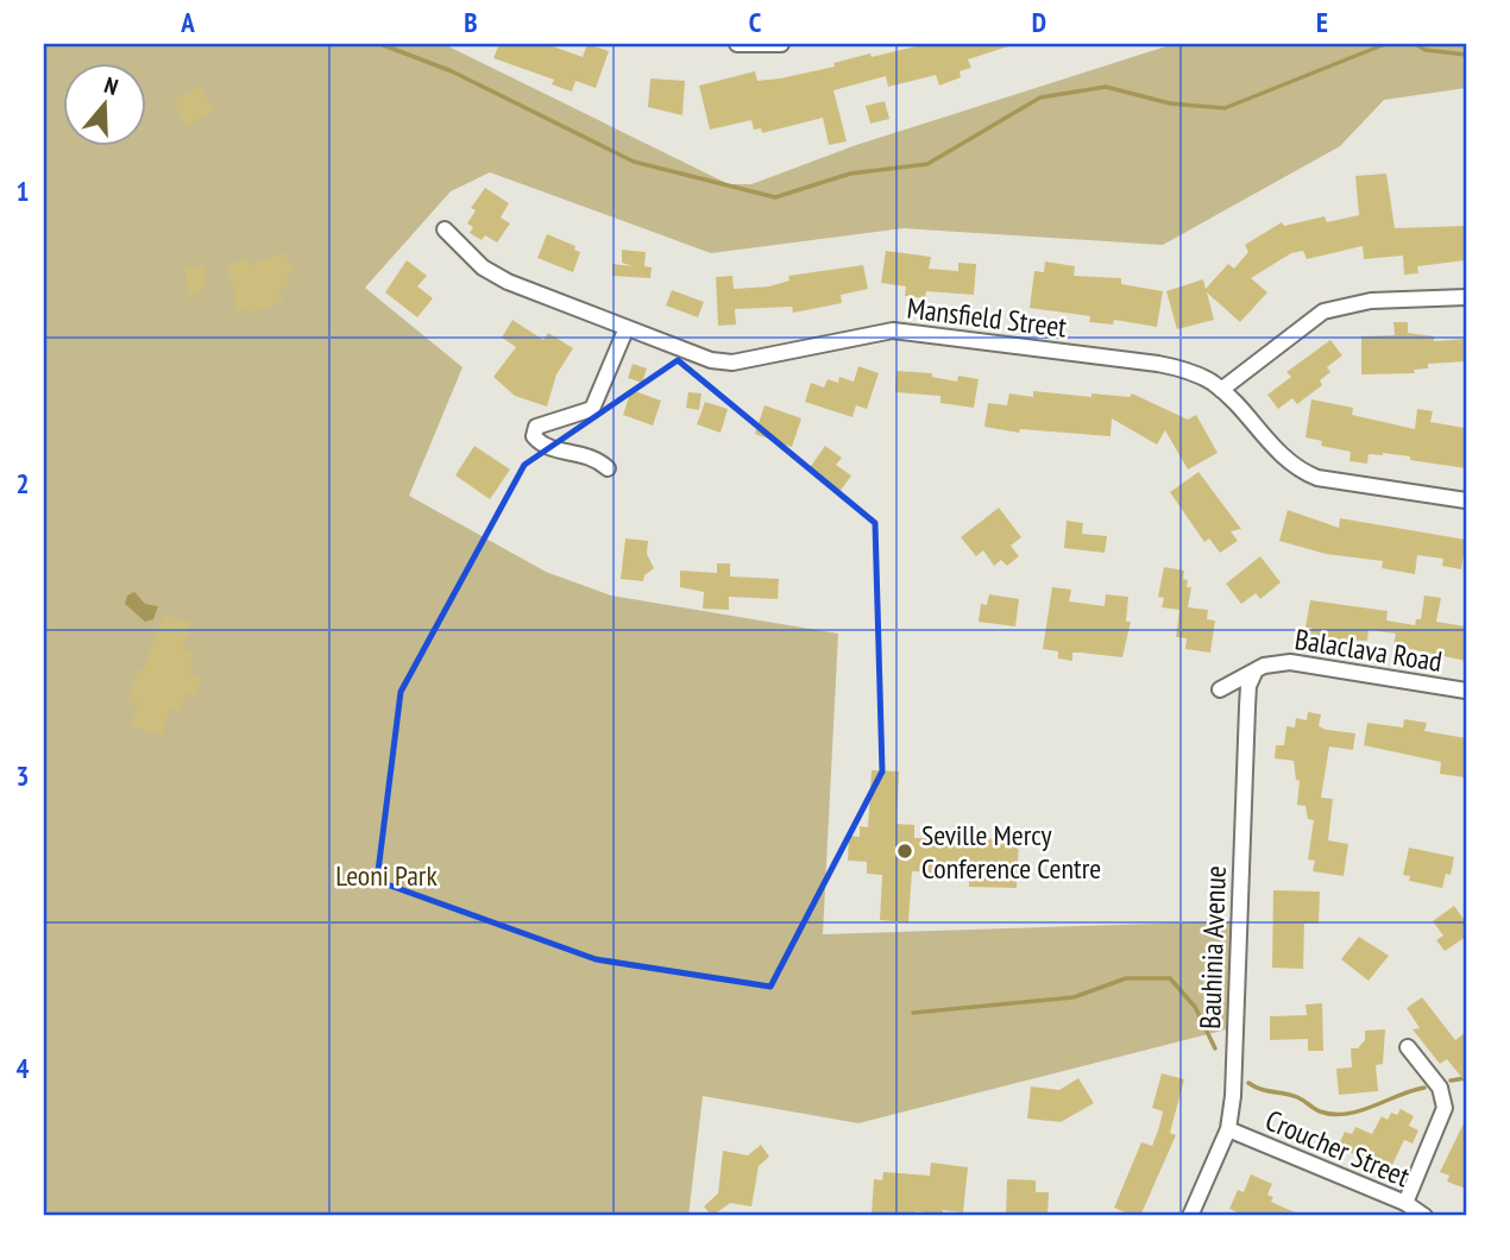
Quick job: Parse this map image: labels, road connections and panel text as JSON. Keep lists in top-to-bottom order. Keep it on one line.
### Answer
{"streets":{"street":["Mansfield Street","Balaclava Road","Bauhinia Avenue","Croucher Street"]},"crossings":[["Balaclava Road","Bauhinia Avenue"],["Bauhinia Avenue","Croucher Street"]],"parks":["Leoni Park"],"places":["Seville Mercy Conference Centre"],"north":"top","grid":{"columns":["A","B","C","D","E"],"rows":["1","2","3","4"]}}
